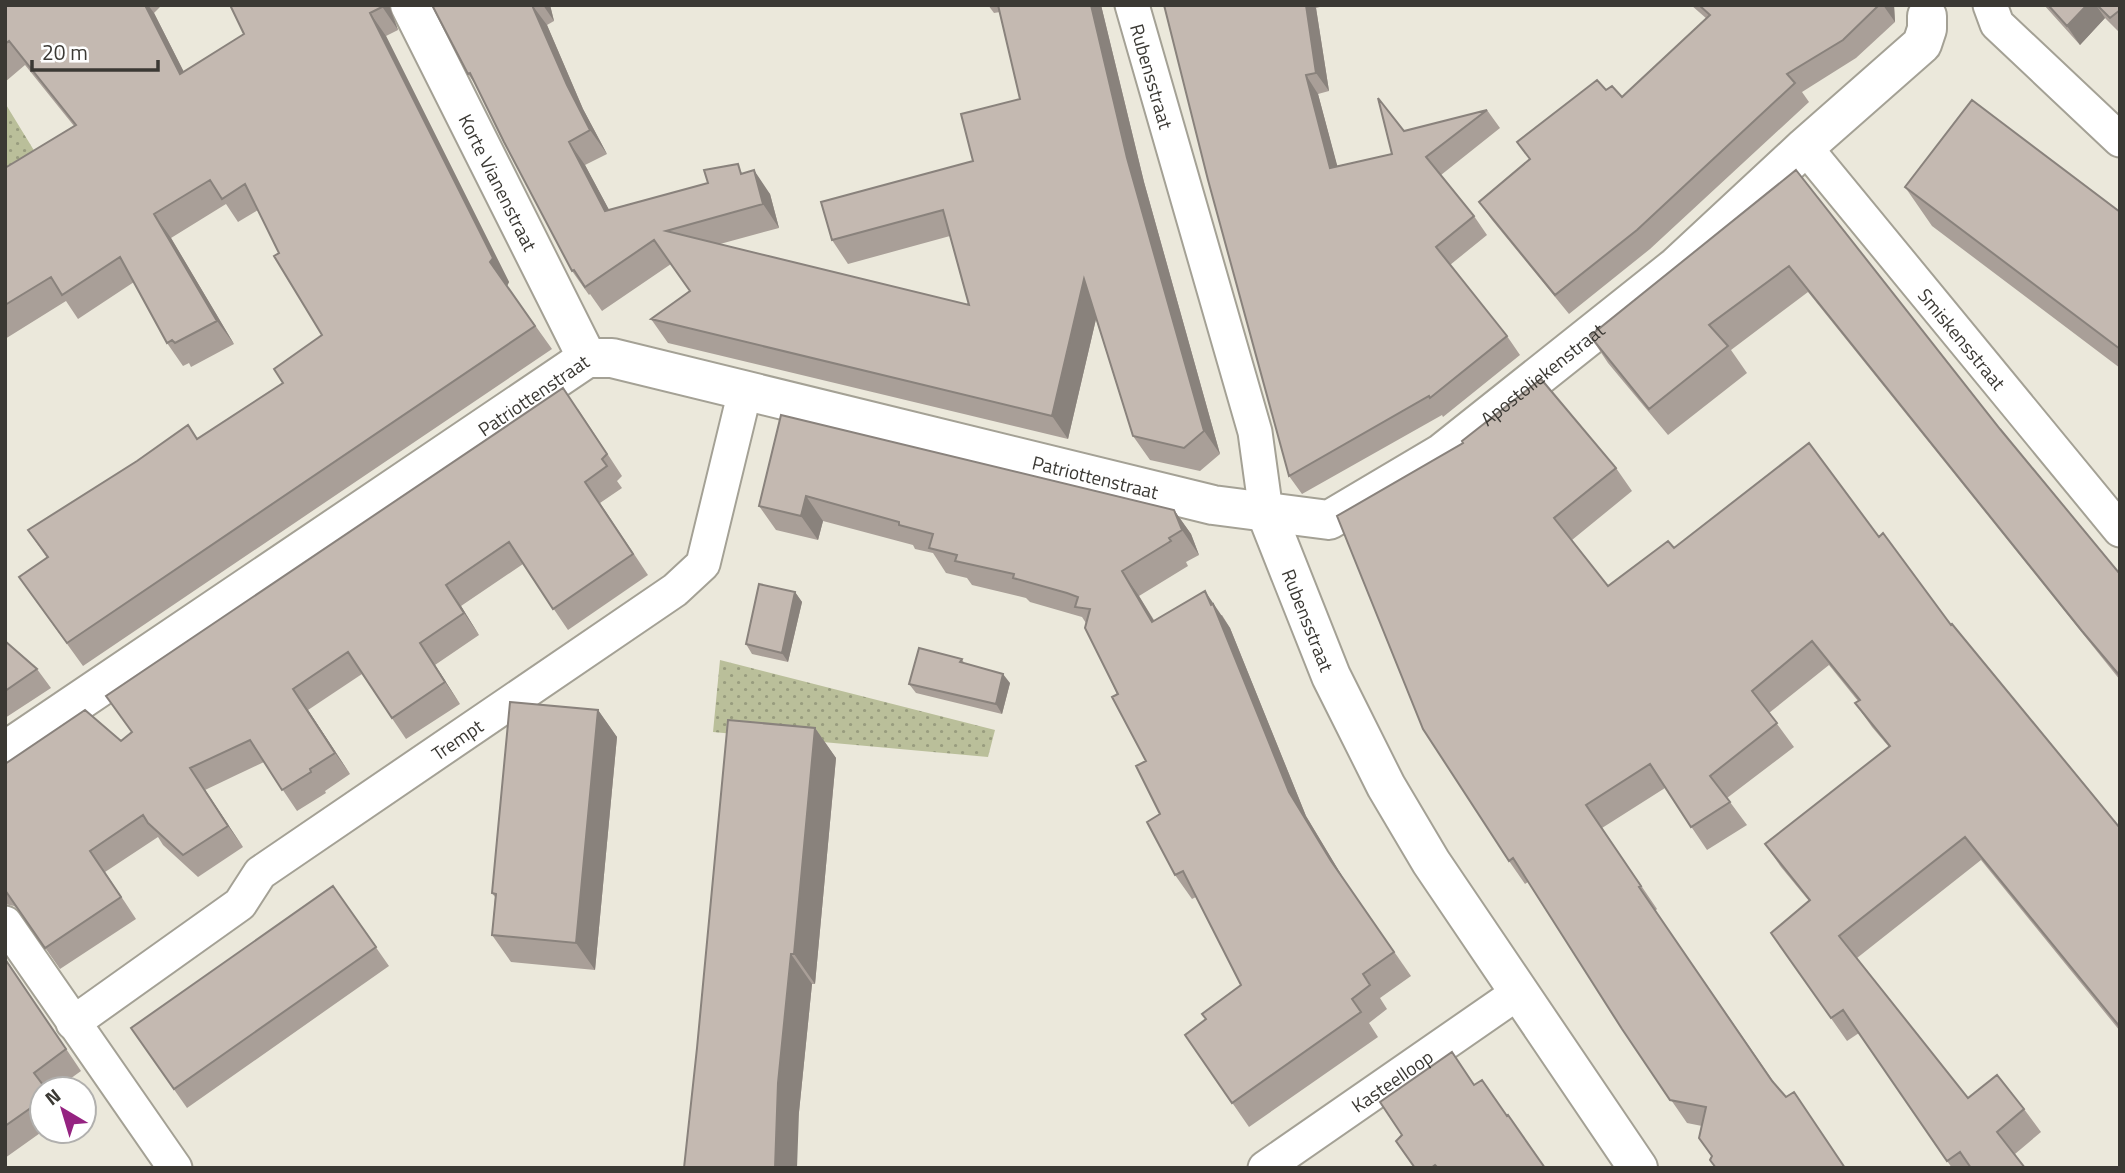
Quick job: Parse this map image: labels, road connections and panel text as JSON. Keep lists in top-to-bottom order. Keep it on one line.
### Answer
{"streets":{"street":["Rubensstraat","Korte Vianenstraat","Smiskensstraat","Apostoliekenstraat","Patriottenstraat","Trempt","Kasteelloop"]},"crossings":[["Rubensstraat","Apostoliekenstraat"],["Rubensstraat","Patriottenstraat"],["Rubensstraat","Kasteelloop"],["Korte Vianenstraat","Patriottenstraat"],["Smiskensstraat","Apostoliekenstraat"],["Apostoliekenstraat","Patriottenstraat"],["Patriottenstraat","Trempt"]],"scale_bar":"20 m","north":"top left"}
